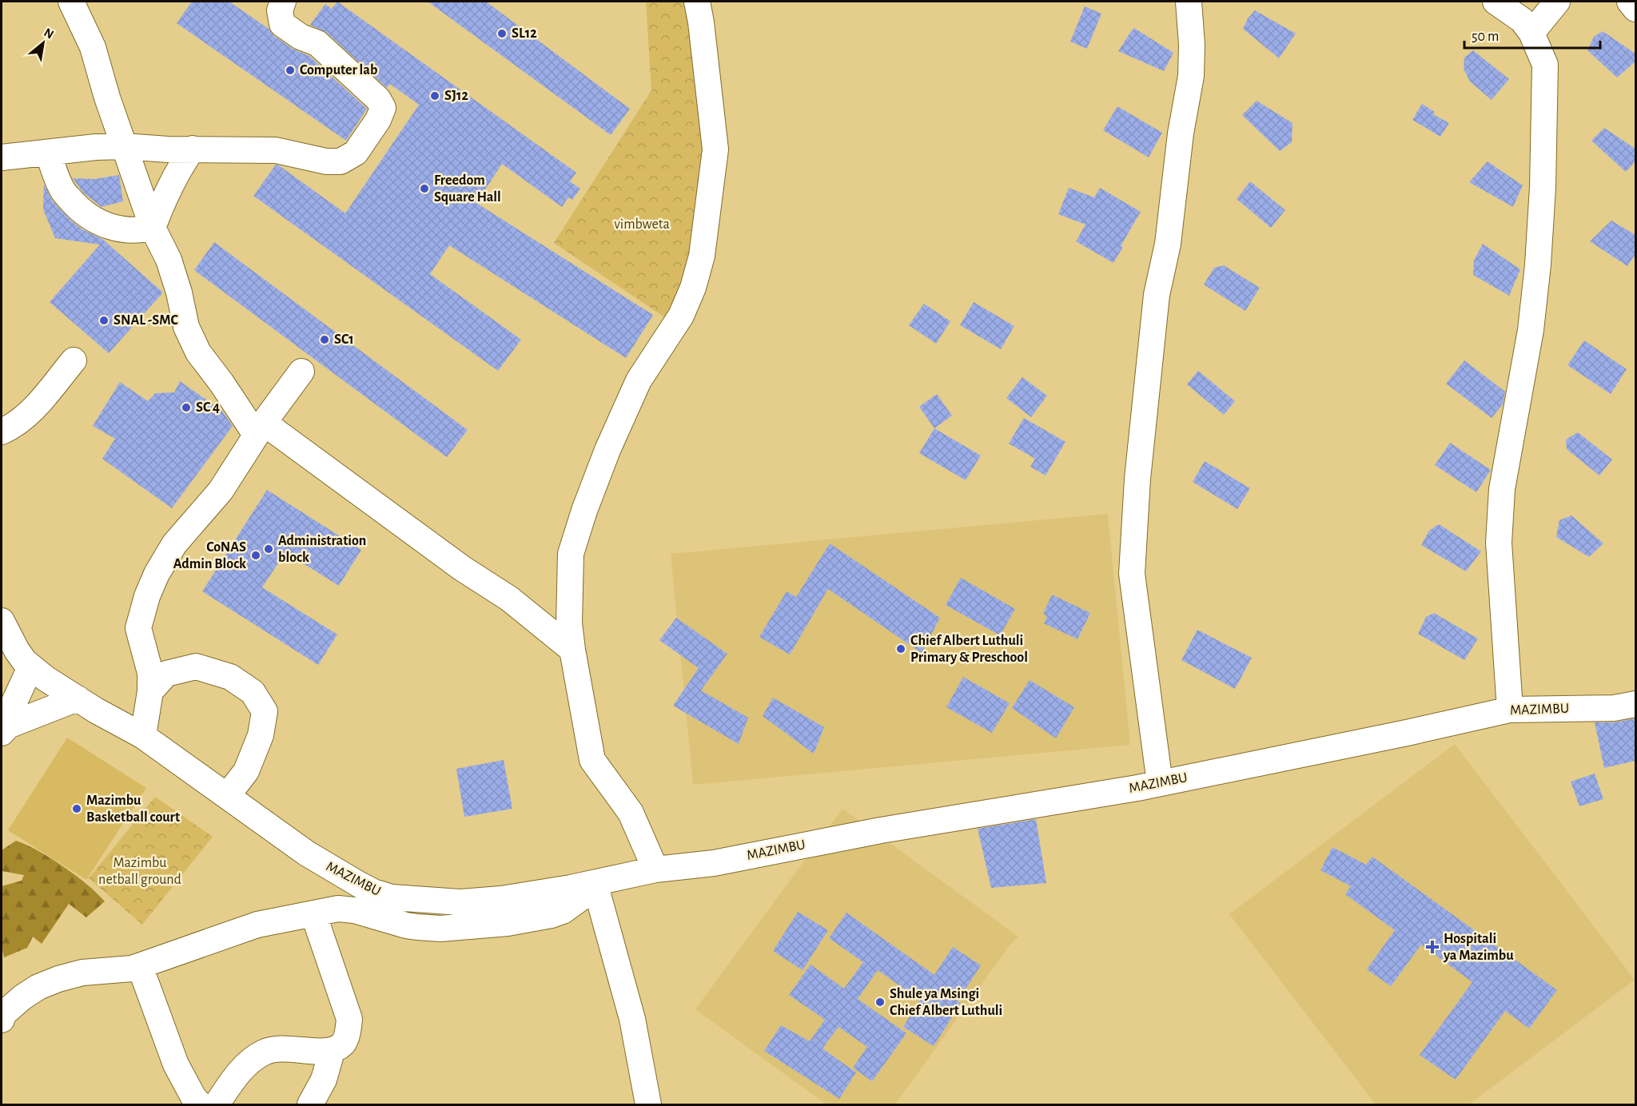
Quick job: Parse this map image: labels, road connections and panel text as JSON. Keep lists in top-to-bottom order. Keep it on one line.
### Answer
{"streets":{"street":["MAZIMBU"]},"parks":["vimbweta","Mazimbu netball ground"],"places":{"other":["SL12","Computer lab","SJ12","Freedom Square Hall","SNAL -SMC","SC1","SC 4","Administration block","CoNAS Admin Block","Chief Albert Luthuli Primary & Preschool","Mazimbu Basketball court","Shule ya Msingi Chief Albert Luthuli"],"health":["Hospitali ya Mazimbu"]},"scale_bar":"50 m","north":"top right"}
